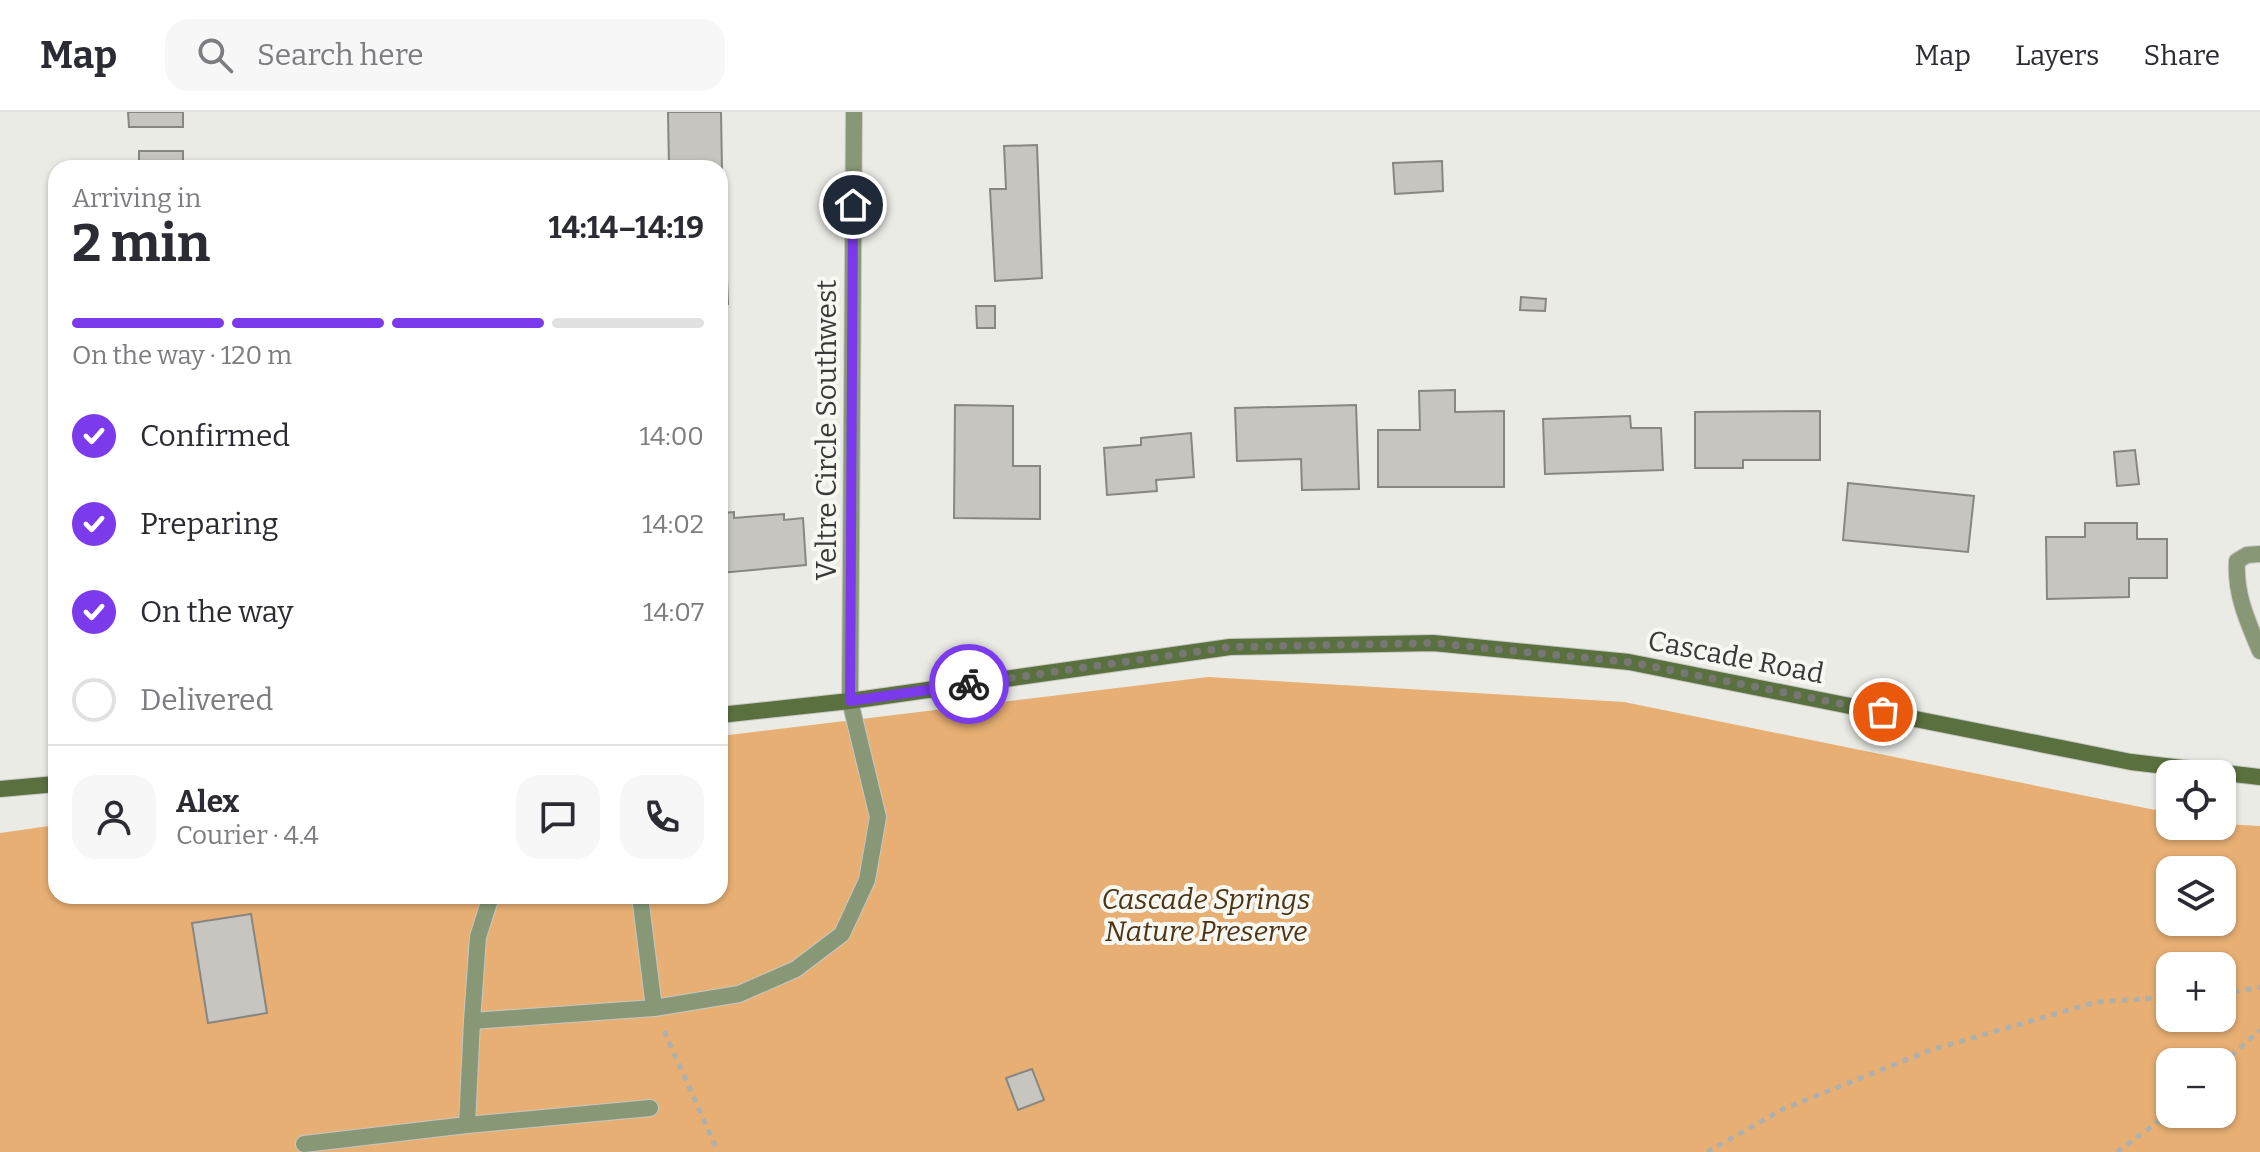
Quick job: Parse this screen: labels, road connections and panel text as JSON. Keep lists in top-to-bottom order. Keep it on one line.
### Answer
{"streets":{"main road":["Cascade Road"],"street":["Veltre Circle Southwest"]},"crossings":[["Veltre Circle Southwest","Cascade Road"]],"parks":["Cascade Springs Nature Preserve"],"page":{"header":"Map","search":"Search here","nav":["Map","Layers","Share"],"heading":["2 min","Arriving in","14:14–14:19"],"panel":["Alex","Courier · 4.4"],"bar":"On the way · 120 m","list":[["Confirmed","14:00"],["Preparing","14:02"],["On the way","14:07"],"Delivered"],"map_buttons":["+","−"]}}
